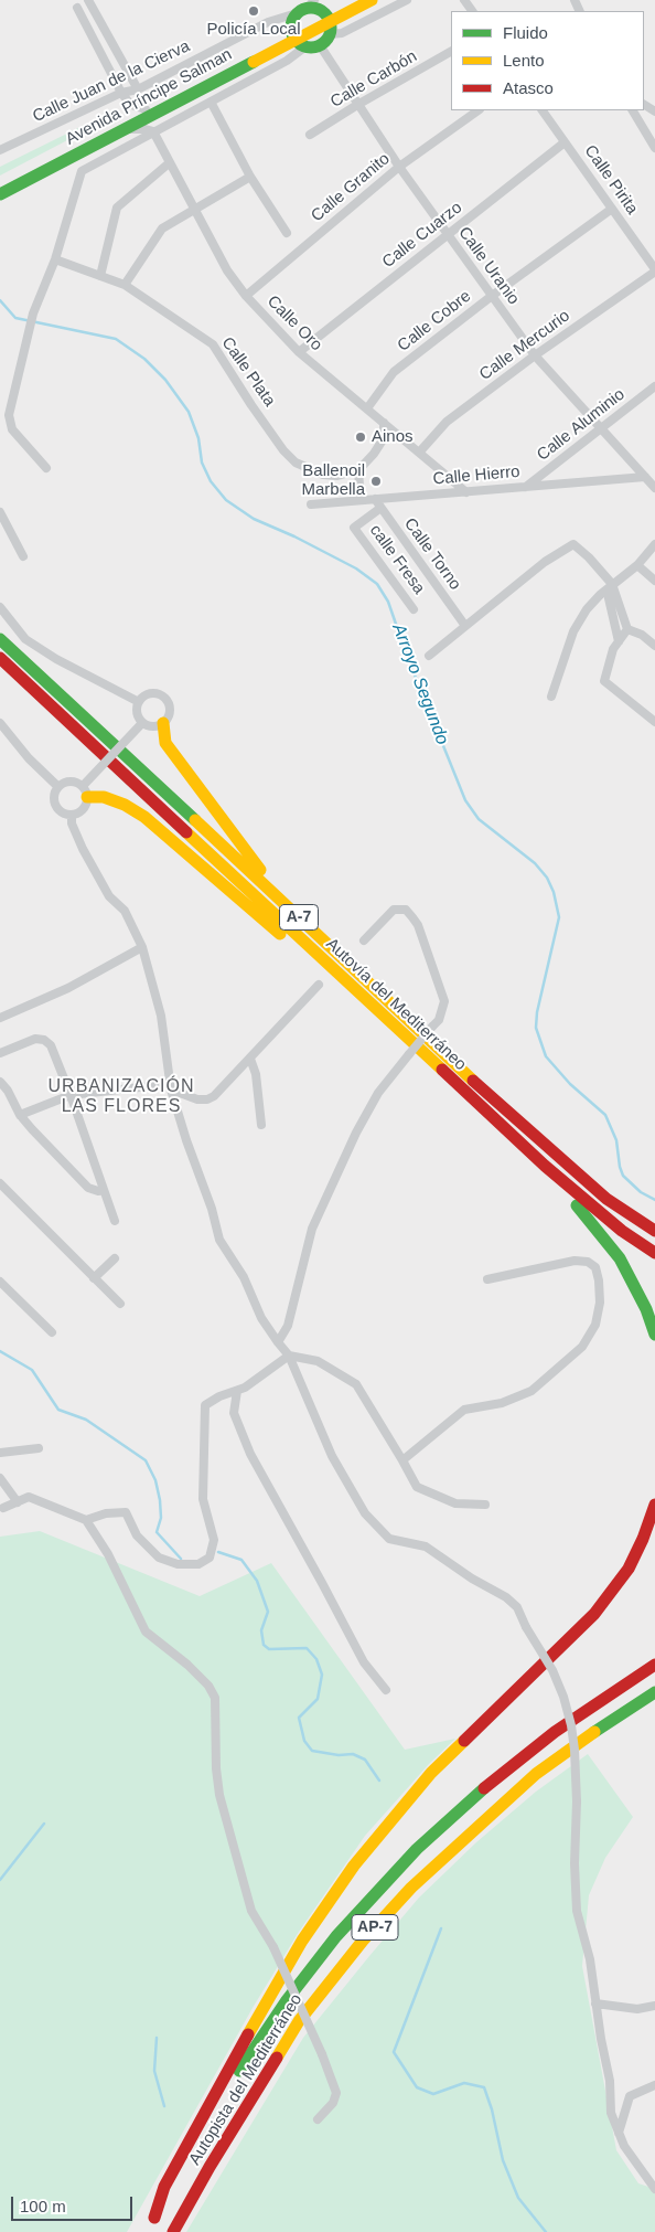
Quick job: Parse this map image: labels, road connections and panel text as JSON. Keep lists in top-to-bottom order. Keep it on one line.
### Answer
{"streets":{"main road":["Avenida Príncipe Salman","A-7","Autovía del Mediterráneo","AP-7","Autopista del Mediterráneo"],"street":["Calle Carbón","Calle Juan de la Cierva","Calle Pirita","Calle Granito","Calle Cuarzo","Calle Uranio","Calle Cobre","Calle Oro","Calle Mercurio","Calle Plata","Calle Aluminio","Calle Hierro","Calle Torno","calle Fresa"]},"crossings":[["Calle Carbón","Calle Uranio"],["Calle Pirita","Calle Cuarzo"],["Calle Pirita","Calle Cobre"],["Calle Pirita","Calle Mercurio"],["Calle Granito","Calle Uranio"],["Calle Granito","Calle Oro"],["Calle Cuarzo","Calle Uranio"],["Calle Cuarzo","Calle Oro"],["Calle Uranio","Calle Cobre"],["Calle Uranio","Calle Mercurio"],["Calle Uranio","Calle Aluminio"],["Calle Uranio","Calle Hierro"],["Calle Cobre","Calle Oro"],["Calle Oro","Calle Mercurio"],["Calle Oro","Calle Hierro"],["Calle Aluminio","Calle Hierro"],["Calle Hierro","Calle Torno"],["Calle Torno","calle Fresa"]],"districts":["URBANIZACIÓN LAS FLORES"],"water":["Arroyo Segundo"],"places":["Policía Local","Ainos","Ballenoil Marbella"],"legend":["Fluido","Lento","Atasco"],"scale_bar":"100 m"}
